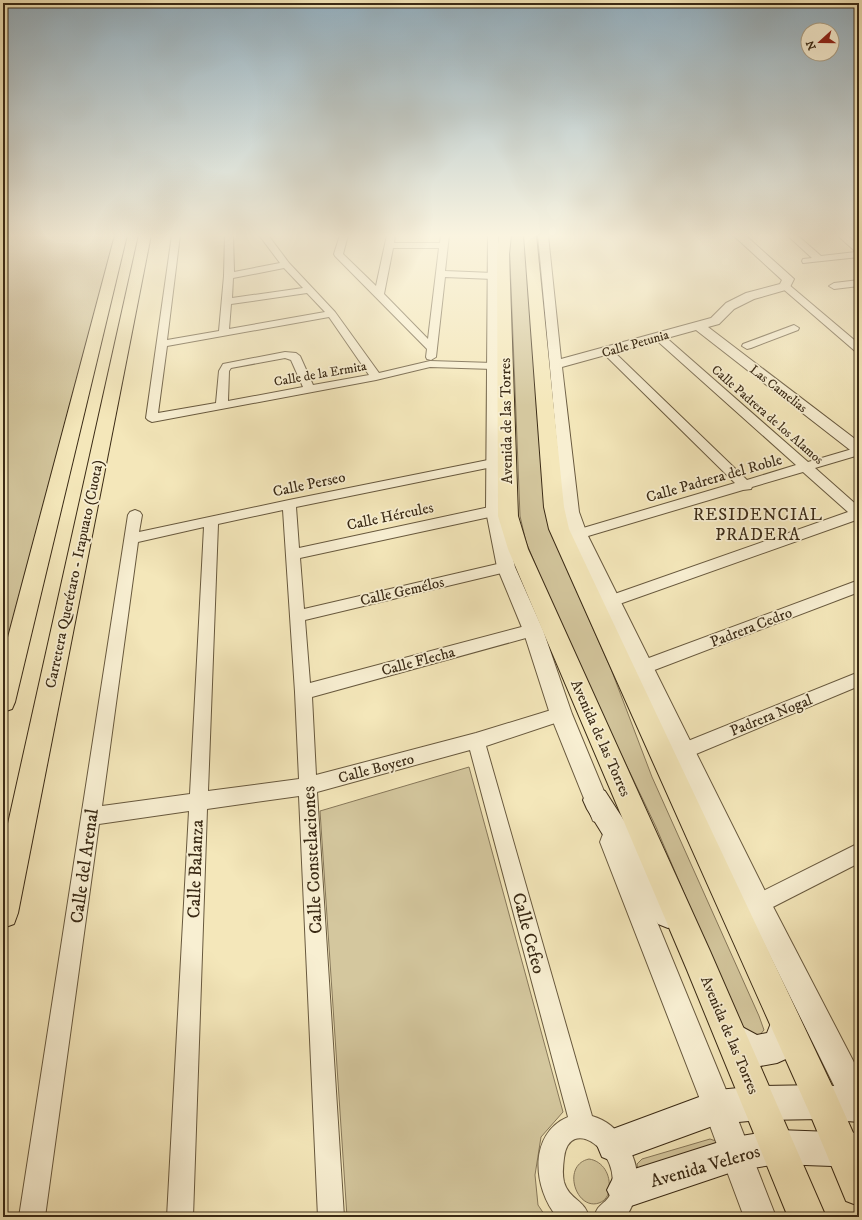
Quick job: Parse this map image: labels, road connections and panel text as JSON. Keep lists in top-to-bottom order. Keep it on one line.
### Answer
{"streets":{"main road":["Avenida de las Torres","Carretera Querétaro - Irapuato (Cuota)","Avenida Veleros"],"street":["Calle Petunia","Calle de la Ermita","Las Camelias","Calle Padrera de los Alamos","Calle Padrera del Roble","Calle Perseo","Calle Hércules","Calle Gemélos","Padrera Cedro","Calle Flecha","Padrera Nogal","Calle Boyero","Calle Constelaciones","Calle del Arenal","Calle Balanza","Calle Cefeo"]},"crossings":[["Calle Petunia","Las Camelias"],["Calle Petunia","Calle Padrera de los Alamos"],["Calle de la Ermita","Avenida de las Torres"],["Las Camelias","Calle Padrera del Roble"],["Calle Padrera de los Alamos","Calle Padrera del Roble"],["Avenida de las Torres","Calle Perseo"],["Avenida de las Torres","Calle Hércules"],["Avenida de las Torres","Calle Gemélos"],["Avenida de las Torres","Calle Flecha"],["Avenida de las Torres","Calle Boyero"],["Avenida de las Torres","Avenida Veleros"],["Calle Perseo","Calle Constelaciones"],["Calle Perseo","Calle del Arenal"],["Calle Perseo","Calle Balanza"],["Calle Hércules","Calle Constelaciones"],["Calle Gemélos","Calle Constelaciones"],["Calle Flecha","Calle Constelaciones"],["Calle Boyero","Calle Constelaciones"],["Calle Boyero","Calle del Arenal"],["Calle Boyero","Calle Balanza"],["Calle Boyero","Calle Cefeo"]],"districts":["RESIDENCIAL PRADERA"],"north":"left"}
